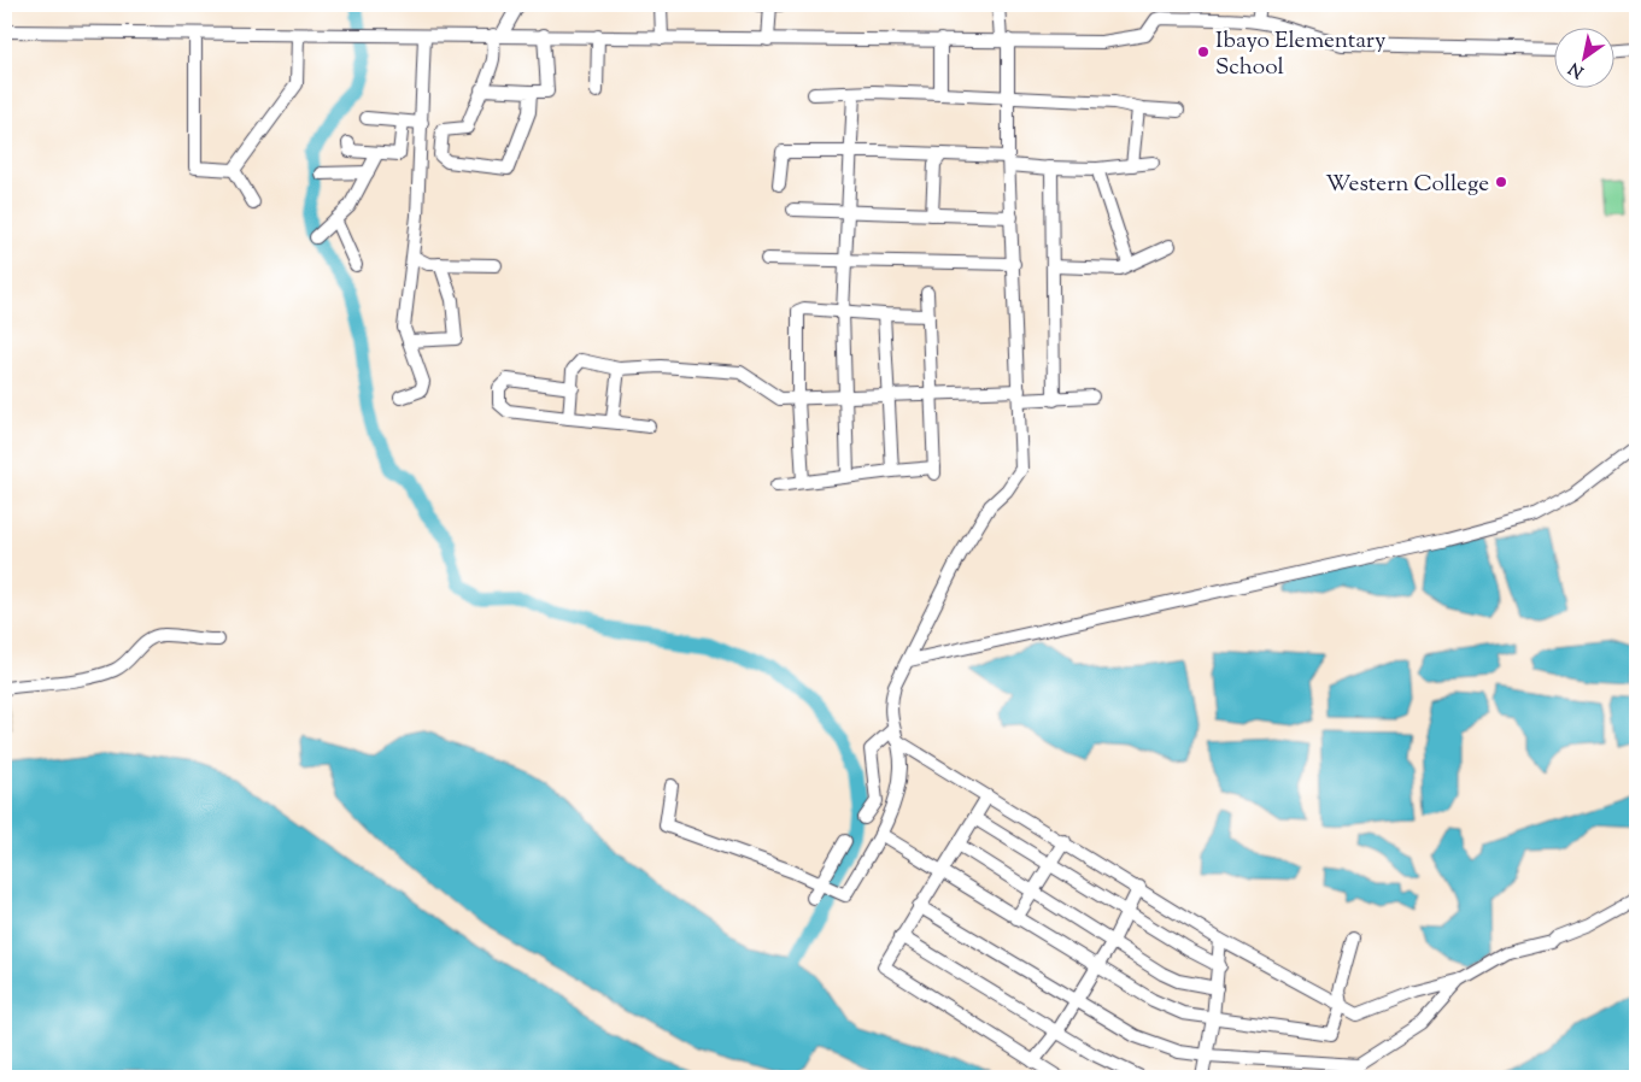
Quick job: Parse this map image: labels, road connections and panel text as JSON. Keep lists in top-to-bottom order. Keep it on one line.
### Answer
{"places":["Ibayo Elementary School","Western College"],"north":"bottom left"}
